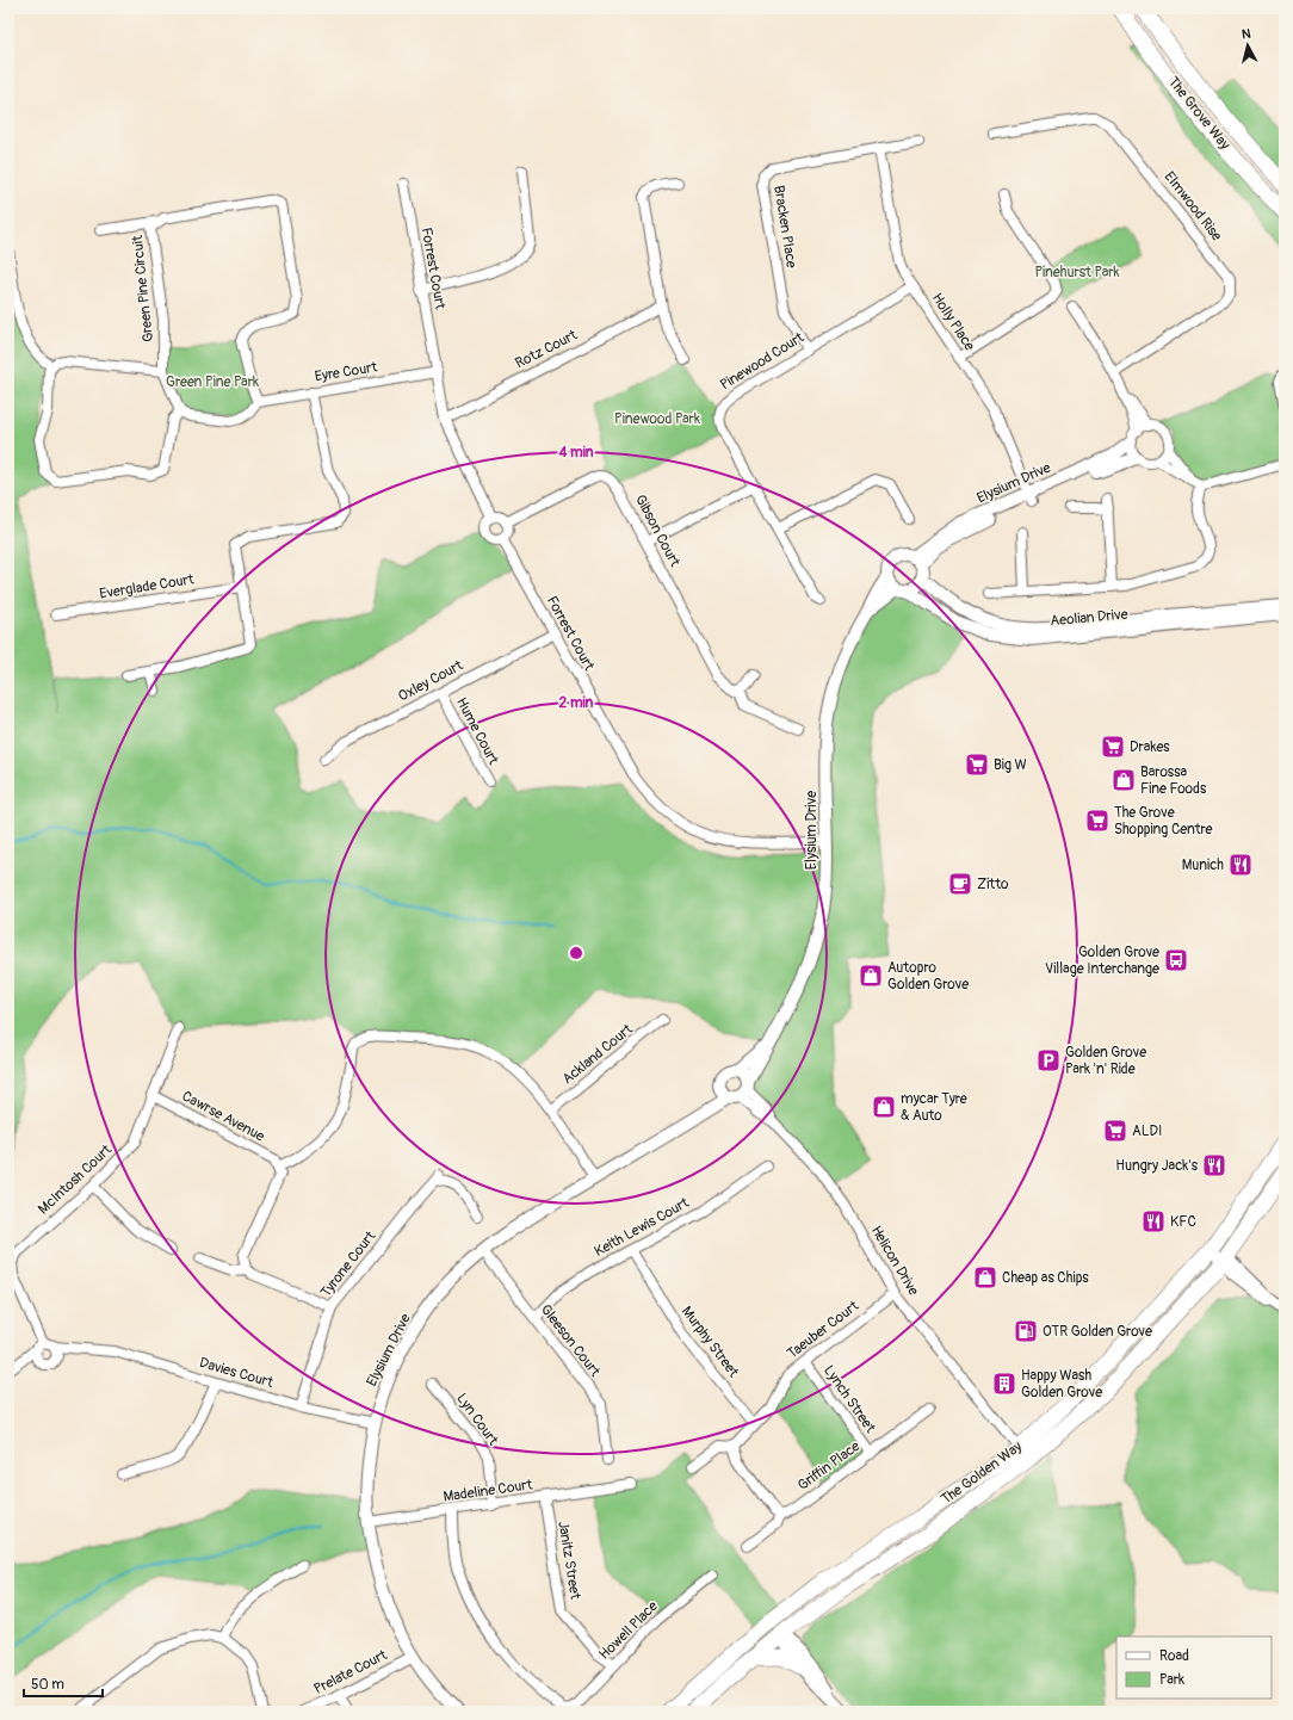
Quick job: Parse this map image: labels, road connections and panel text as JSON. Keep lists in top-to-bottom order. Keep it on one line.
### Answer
{"streets":{"main road":["The Grove Way","The Golden Way"],"street":["Elmwood Rise","Bracken Place","Forrest Court","Green Pine Circuit","Holly Place","Rotz Court","Pinewood Court","Eyre Court","Elysium Drive","Gibson Court","Everglade Court","Aeolian Drive","Oxley Court","Hume Court","Ackland Court","Cawrse Avenue","McIntosh Court","Keith Lewis Court","Helicon Drive","Tyrone Court","Taeuber Court","Gleeson Court","Murphy Street","Davies Court","Lynch Street","Lyn Court","Griffin Place","Madeline Court","Janitz Street","Howell Place","Prelate Court"]},"crossings":[["Bracken Place","Holly Place"],["Bracken Place","Pinewood Court"],["Forrest Court","Rotz Court"],["Forrest Court","Eyre Court"],["Forrest Court","Elysium Drive"],["Forrest Court","Gibson Court"],["Forrest Court","Oxley Court"],["Green Pine Circuit","Eyre Court"],["Holly Place","Pinewood Court"],["Holly Place","Elysium Drive"],["Elysium Drive","Aeolian Drive"],["Elysium Drive","Helicon Drive"],["Elysium Drive","Gleeson Court"],["Elysium Drive","Davies Court"],["Elysium Drive","Madeline Court"],["Elysium Drive","Prelate Court"],["Oxley Court","Hume Court"],["Cawrse Avenue","McIntosh Court"],["McIntosh Court","Davies Court"],["Keith Lewis Court","Gleeson Court"],["Keith Lewis Court","Murphy Street"],["Helicon Drive","Taeuber Court"],["Helicon Drive","The Golden Way"],["Tyrone Court","Davies Court"],["Taeuber Court","Murphy Street"],["Taeuber Court","Lynch Street"],["Lynch Street","Griffin Place"],["Lyn Court","Madeline Court"],["Madeline Court","Janitz Street"],["Madeline Court","Howell Place"],["Janitz Street","Howell Place"]],"parks":["Pinehurst Park","Green Pine Park","Pinewood Park"],"places":{"supermarket":["Drakes","Big W","The Grove Shopping Centre","ALDI"],"shop":["Barossa Fine Foods","Autopro Golden Grove","mycar Tyre & Auto","Cheap as Chips"],"restaurant":["Munich","Hungry Jack's","KFC"],"cafe":["Zitto"],"bus stop":["Golden Grove Village Interchange"],"parking":["Golden Grove Park 'n' Ride"],"fuel station":["OTR Golden Grove"],"building":["Happy Wash Golden Grove"]},"legend":["Road","Park"],"scale_bar":"50 m","north":"top","rings":["4 min","2 min"]}
